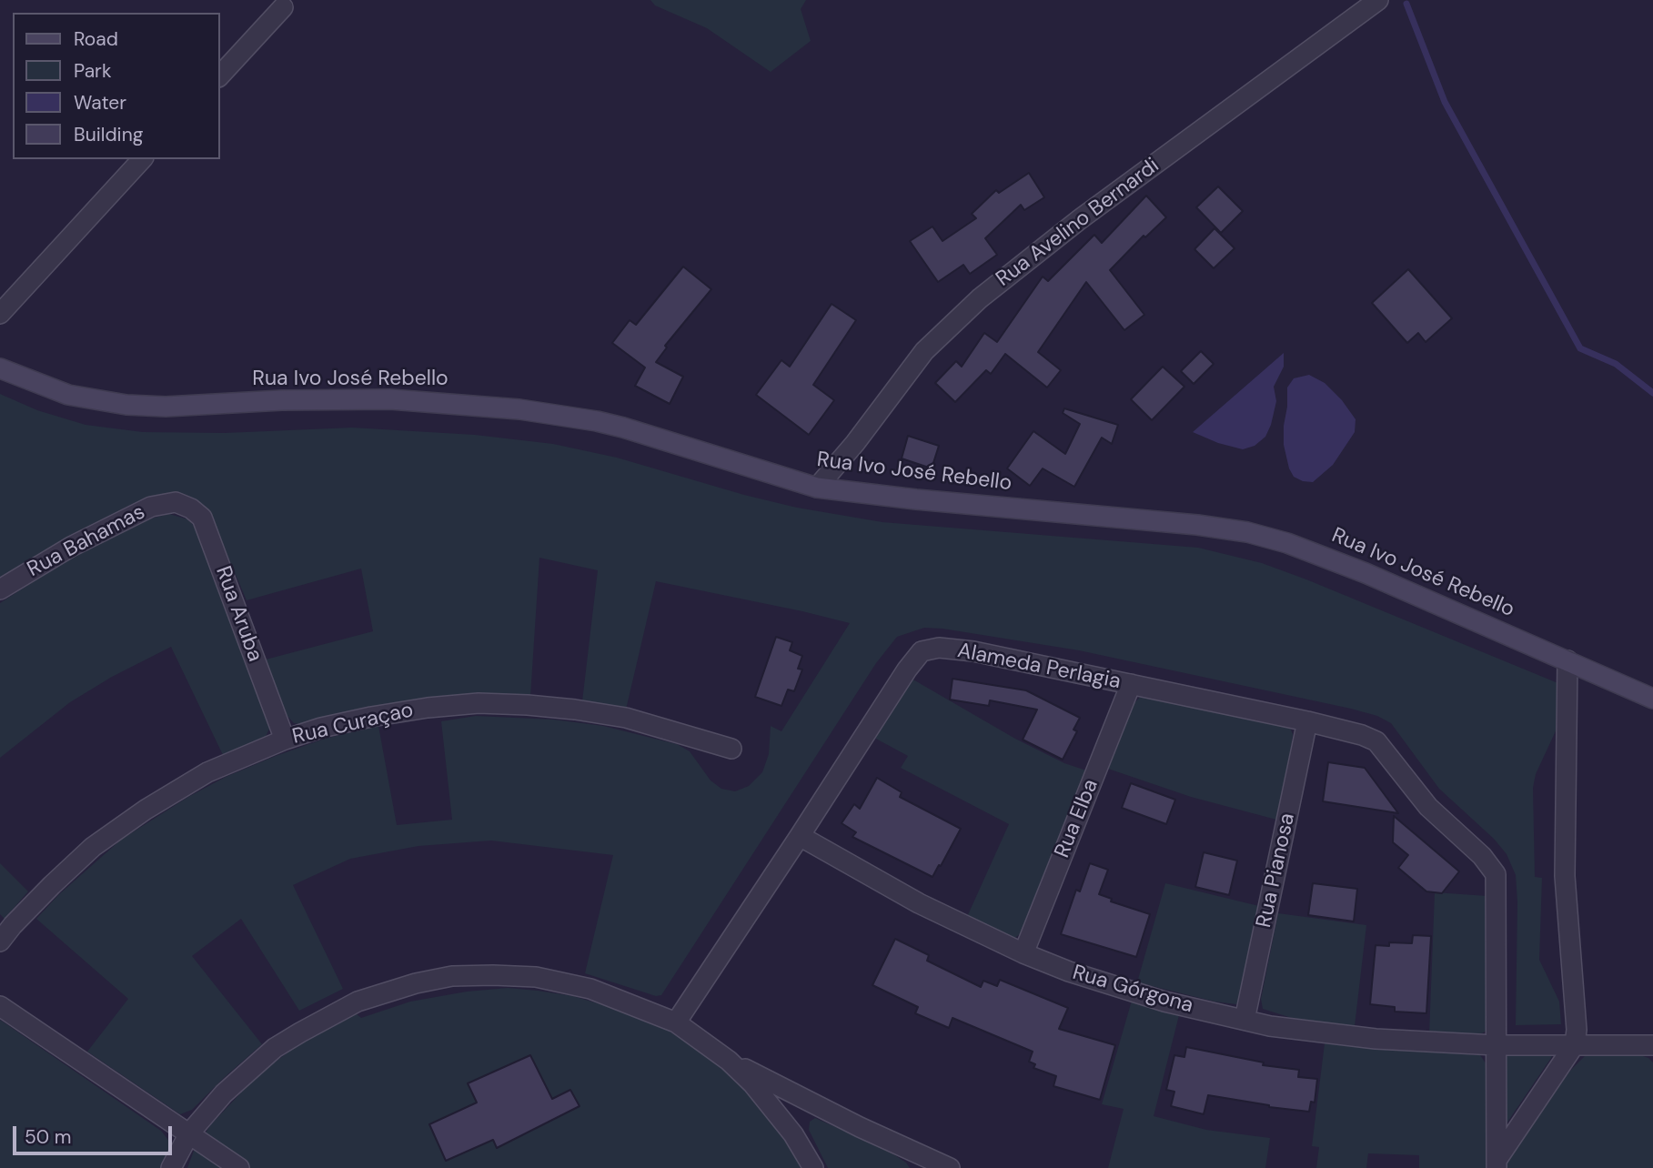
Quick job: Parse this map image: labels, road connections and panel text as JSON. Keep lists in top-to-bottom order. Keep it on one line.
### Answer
{"streets":{"street":["Rua Avelino Bernardi","Rua Ivo José Rebello","Rua Bahamas","Rua Aruba","Alameda Perlagia","Rua Curaçao","Rua Elba","Rua Pianosa","Rua Górgona"]},"crossings":[["Rua Avelino Bernardi","Rua Ivo José Rebello"],["Rua Bahamas","Rua Aruba"],["Rua Aruba","Rua Curaçao"],["Alameda Perlagia","Rua Elba"],["Alameda Perlagia","Rua Pianosa"],["Alameda Perlagia","Rua Górgona"],["Rua Elba","Rua Górgona"],["Rua Pianosa","Rua Górgona"]],"legend":["Road","Park","Water","Building"],"scale_bar":"50 m"}
